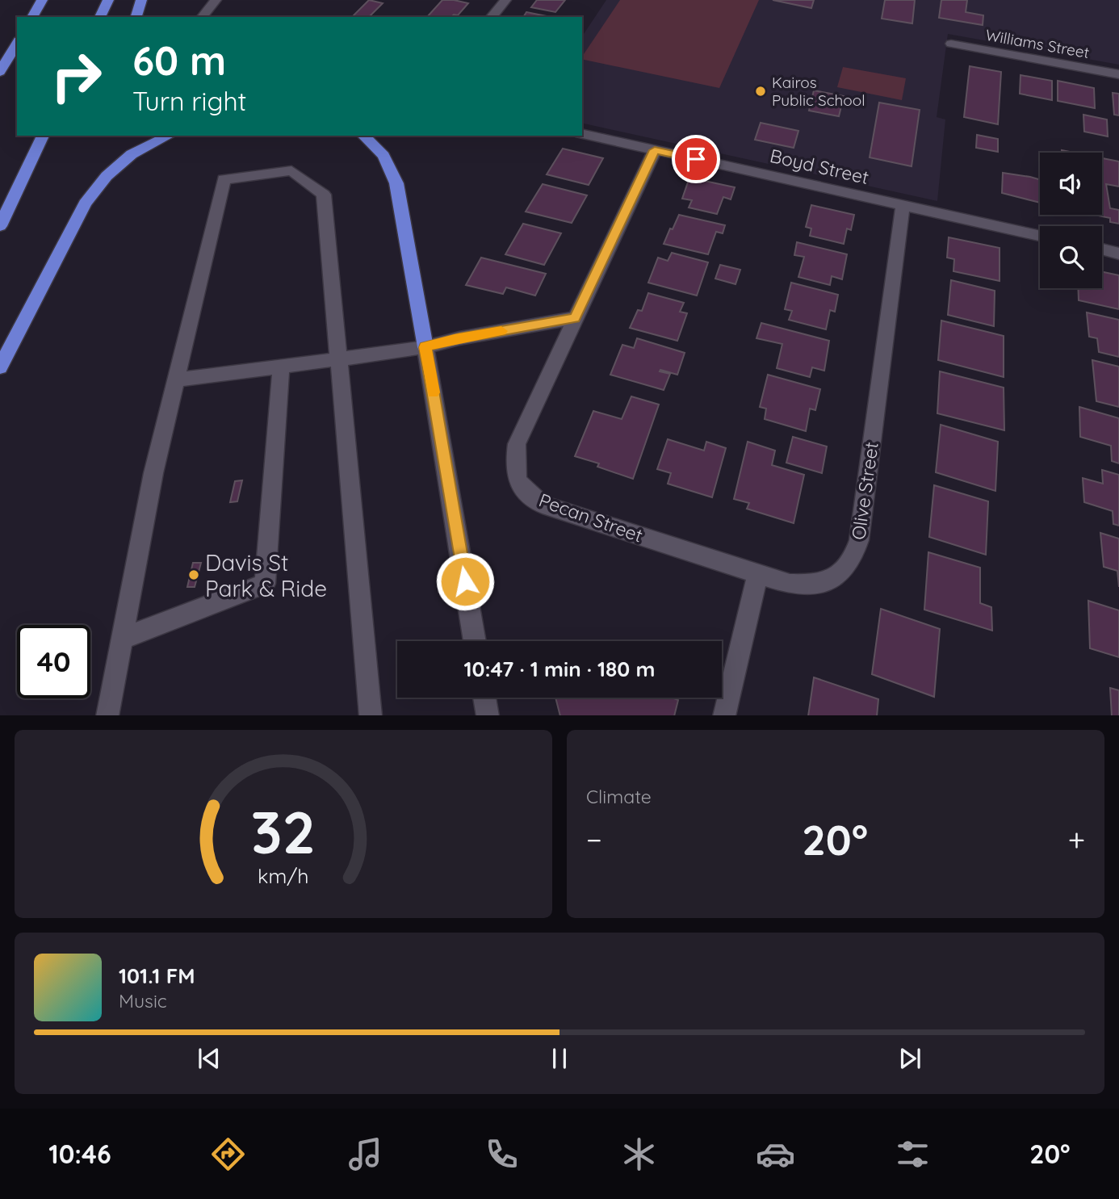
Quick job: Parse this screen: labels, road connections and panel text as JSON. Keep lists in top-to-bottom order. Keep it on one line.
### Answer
{"streets":{"street":["Williams Street","Boyd Street","Olive Street","Pecan Street"]},"crossings":[["Boyd Street","Olive Street"],["Boyd Street","Pecan Street"],["Olive Street","Pecan Street"]],"places":["Kairos Public School","Davis St Park & Ride"],"page":{"turn":["60 m","Turn right"],"limit":"40","trip":"10:47 · 1 min · 180 m","tile":"Climate","heat":["−","20°","+"],"song":["101.1 FM","Music"],"tabs":["10:46","20°"],"gauge":["32","km/h"]}}
